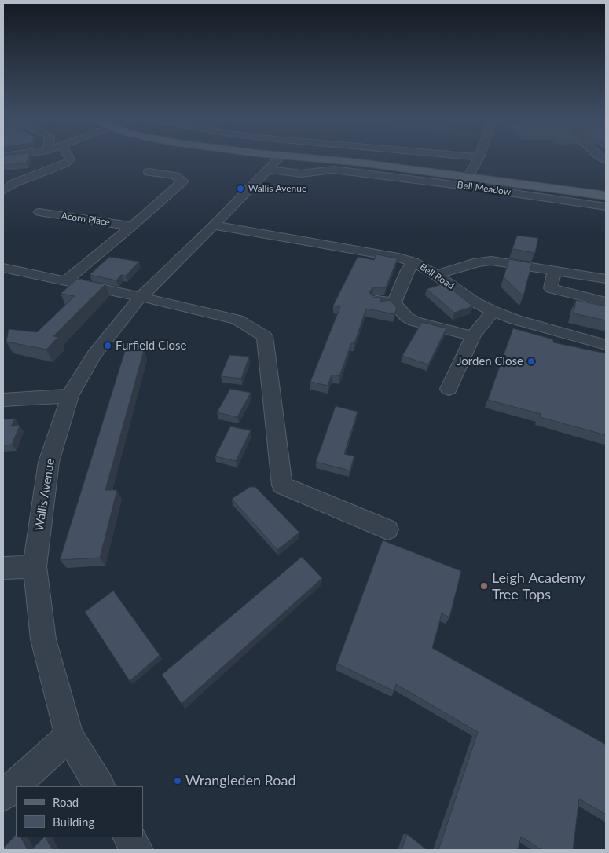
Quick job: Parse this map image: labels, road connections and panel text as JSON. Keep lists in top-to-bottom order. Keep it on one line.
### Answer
{"streets":{"street":["Bell Meadow","Acorn Place","Bell Road","Wallis Avenue"]},"crossings":[["Bell Meadow","Wallis Avenue"],["Bell Road","Wallis Avenue"]],"places":["Wallis Avenue","Furfield Close","Jorden Close","Leigh Academy Tree Tops","Wrangleden Road"],"legend":["Road","Building"]}
